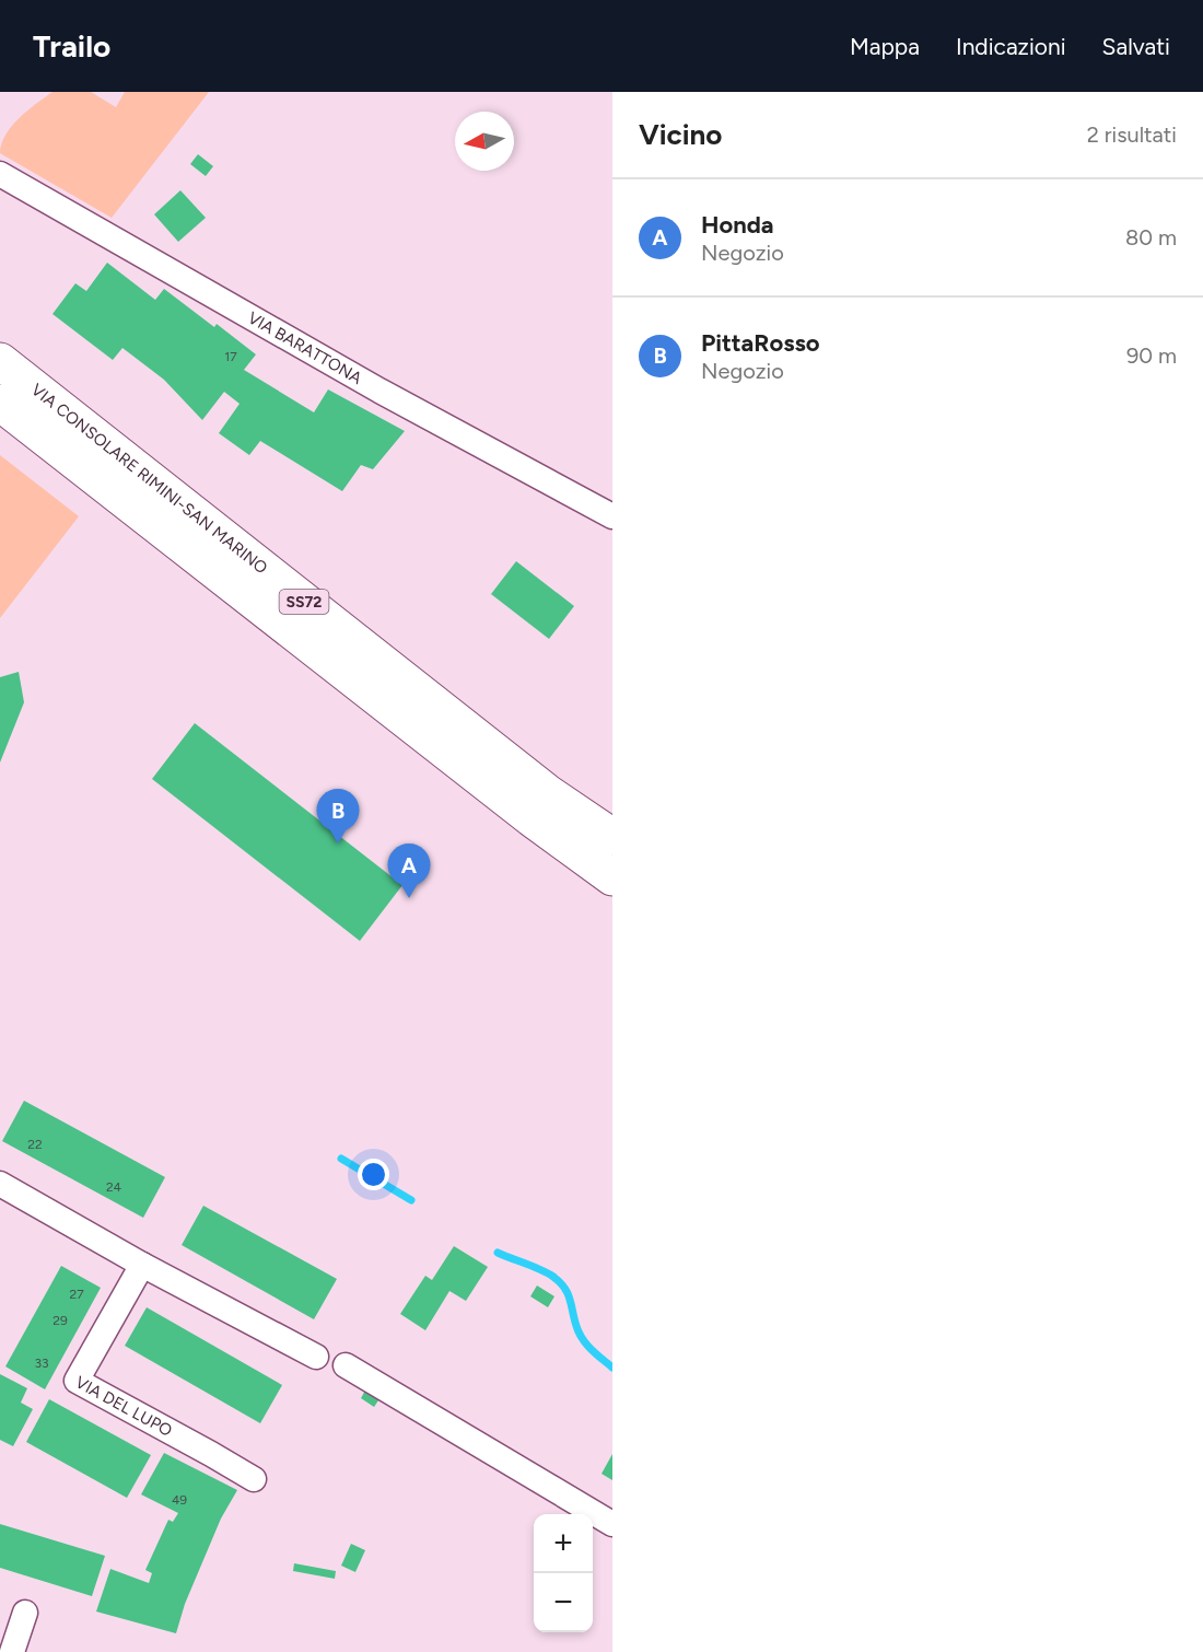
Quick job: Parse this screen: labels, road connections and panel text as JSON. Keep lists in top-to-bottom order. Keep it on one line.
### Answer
{"streets":{"main road":["VIA CONSOLARE RIMINI-SAN MARINO","SS72"],"street":["VIA BARATTONA","VIA DEL LUPO"]},"house_numbers":["17","22","24","27","29","33","49"],"north":"left","page":{"header":"Trailo","nav":["Mappa","Indicazioni","Salvati"],"heading":["Vicino","2 risultati"],"list":[{"mark":"A","name":"Honda","note":"Negozio","value":"80 m"},{"mark":"B","name":"PittaRosso","note":"Negozio","value":"90 m"}],"pins":["B","A"],"map_buttons":["+","−"]}}
